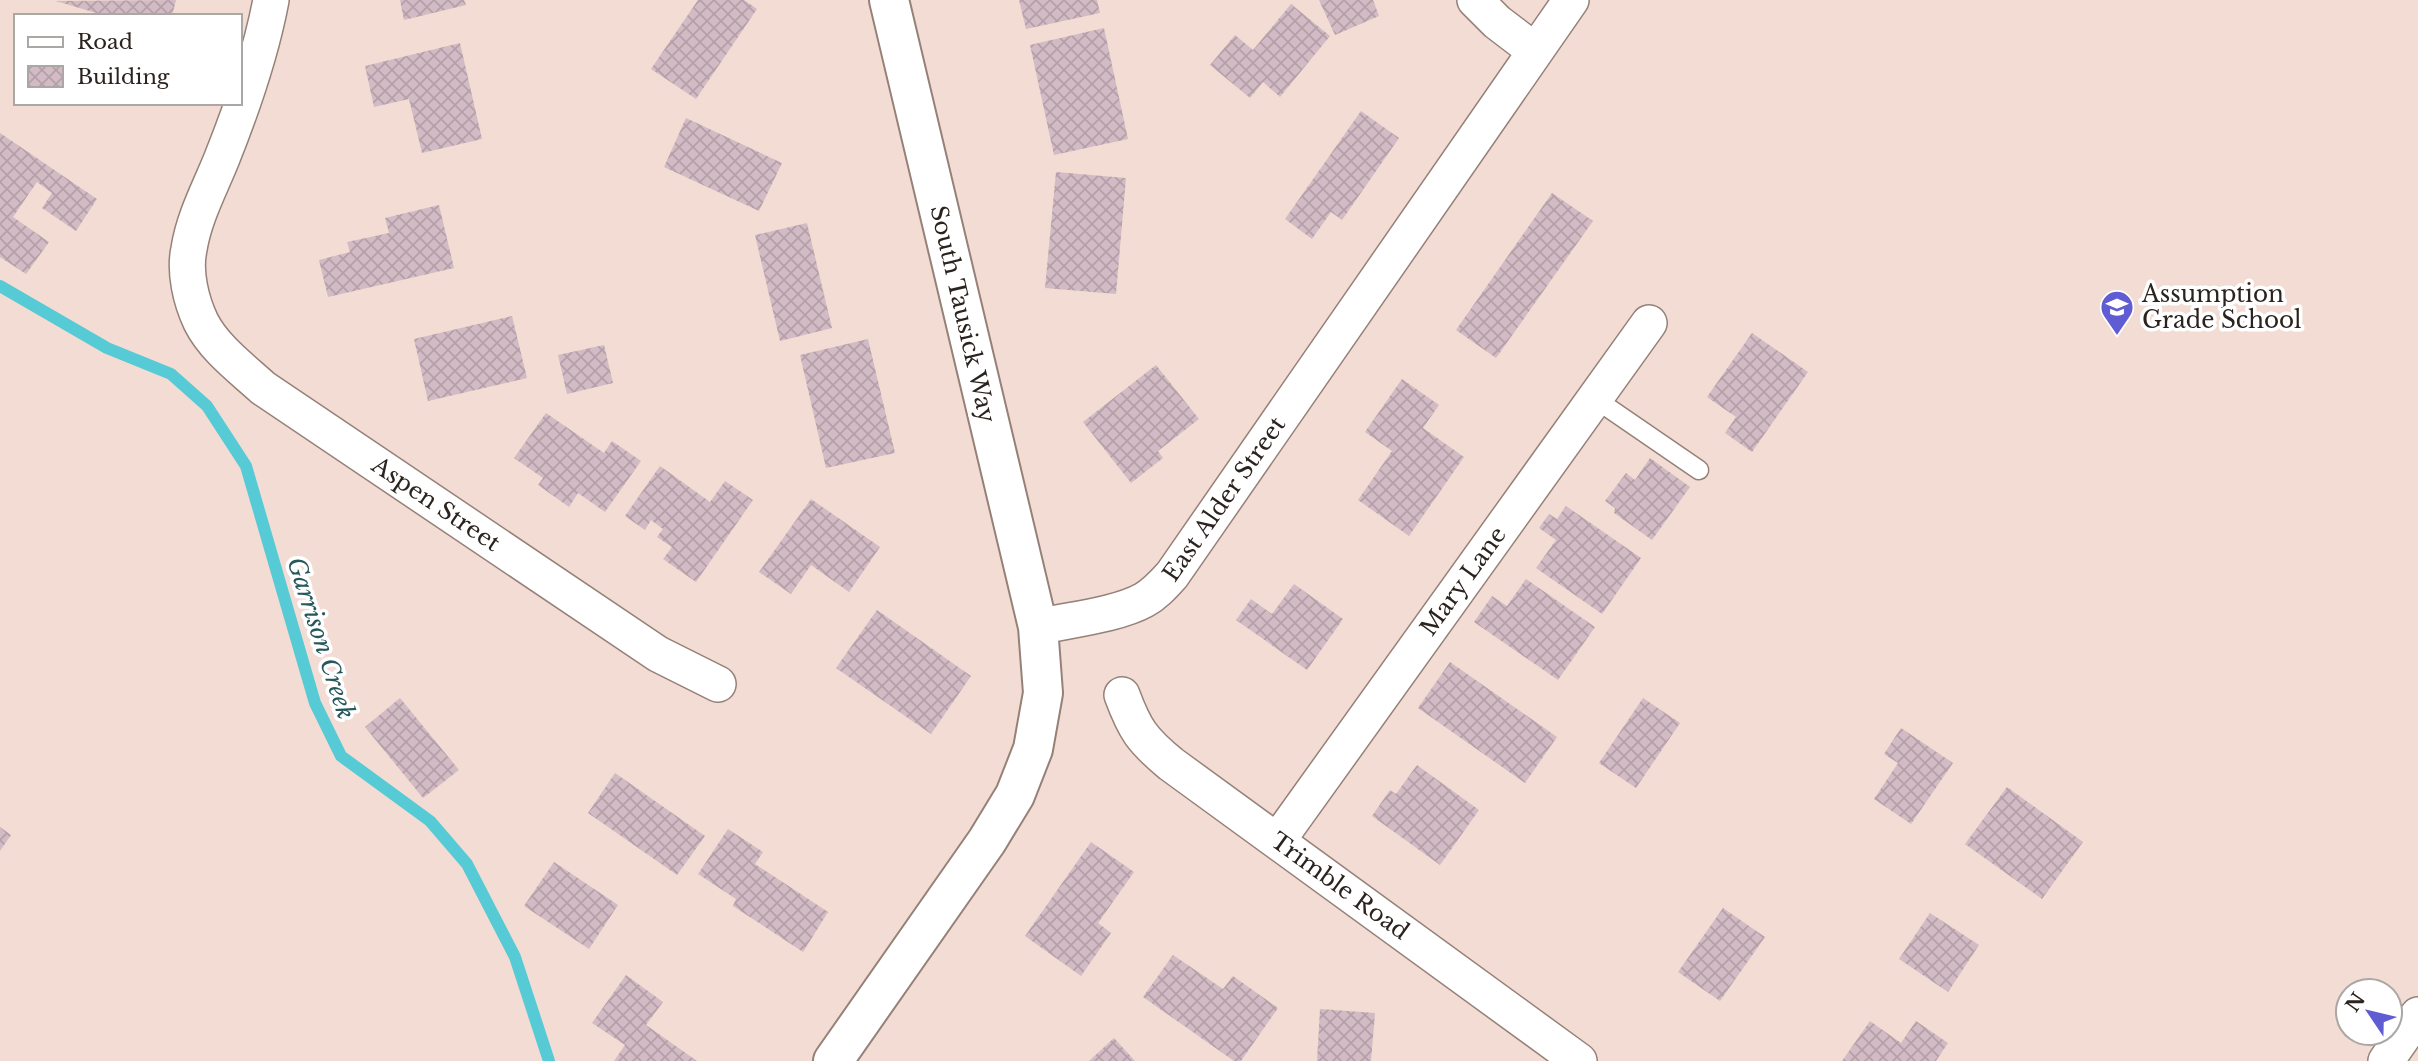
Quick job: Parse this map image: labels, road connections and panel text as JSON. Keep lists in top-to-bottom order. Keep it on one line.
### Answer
{"streets":{"main road":["South Tausick Way"],"street":["East Alder Street","Aspen Street","Mary Lane","Trimble Road"]},"crossings":[["South Tausick Way","East Alder Street"],["Mary Lane","Trimble Road"]],"water":["Garrison Creek"],"places":{"school or university":["Assumption Grade School"]},"legend":["Road","Building"],"north":"top left"}
